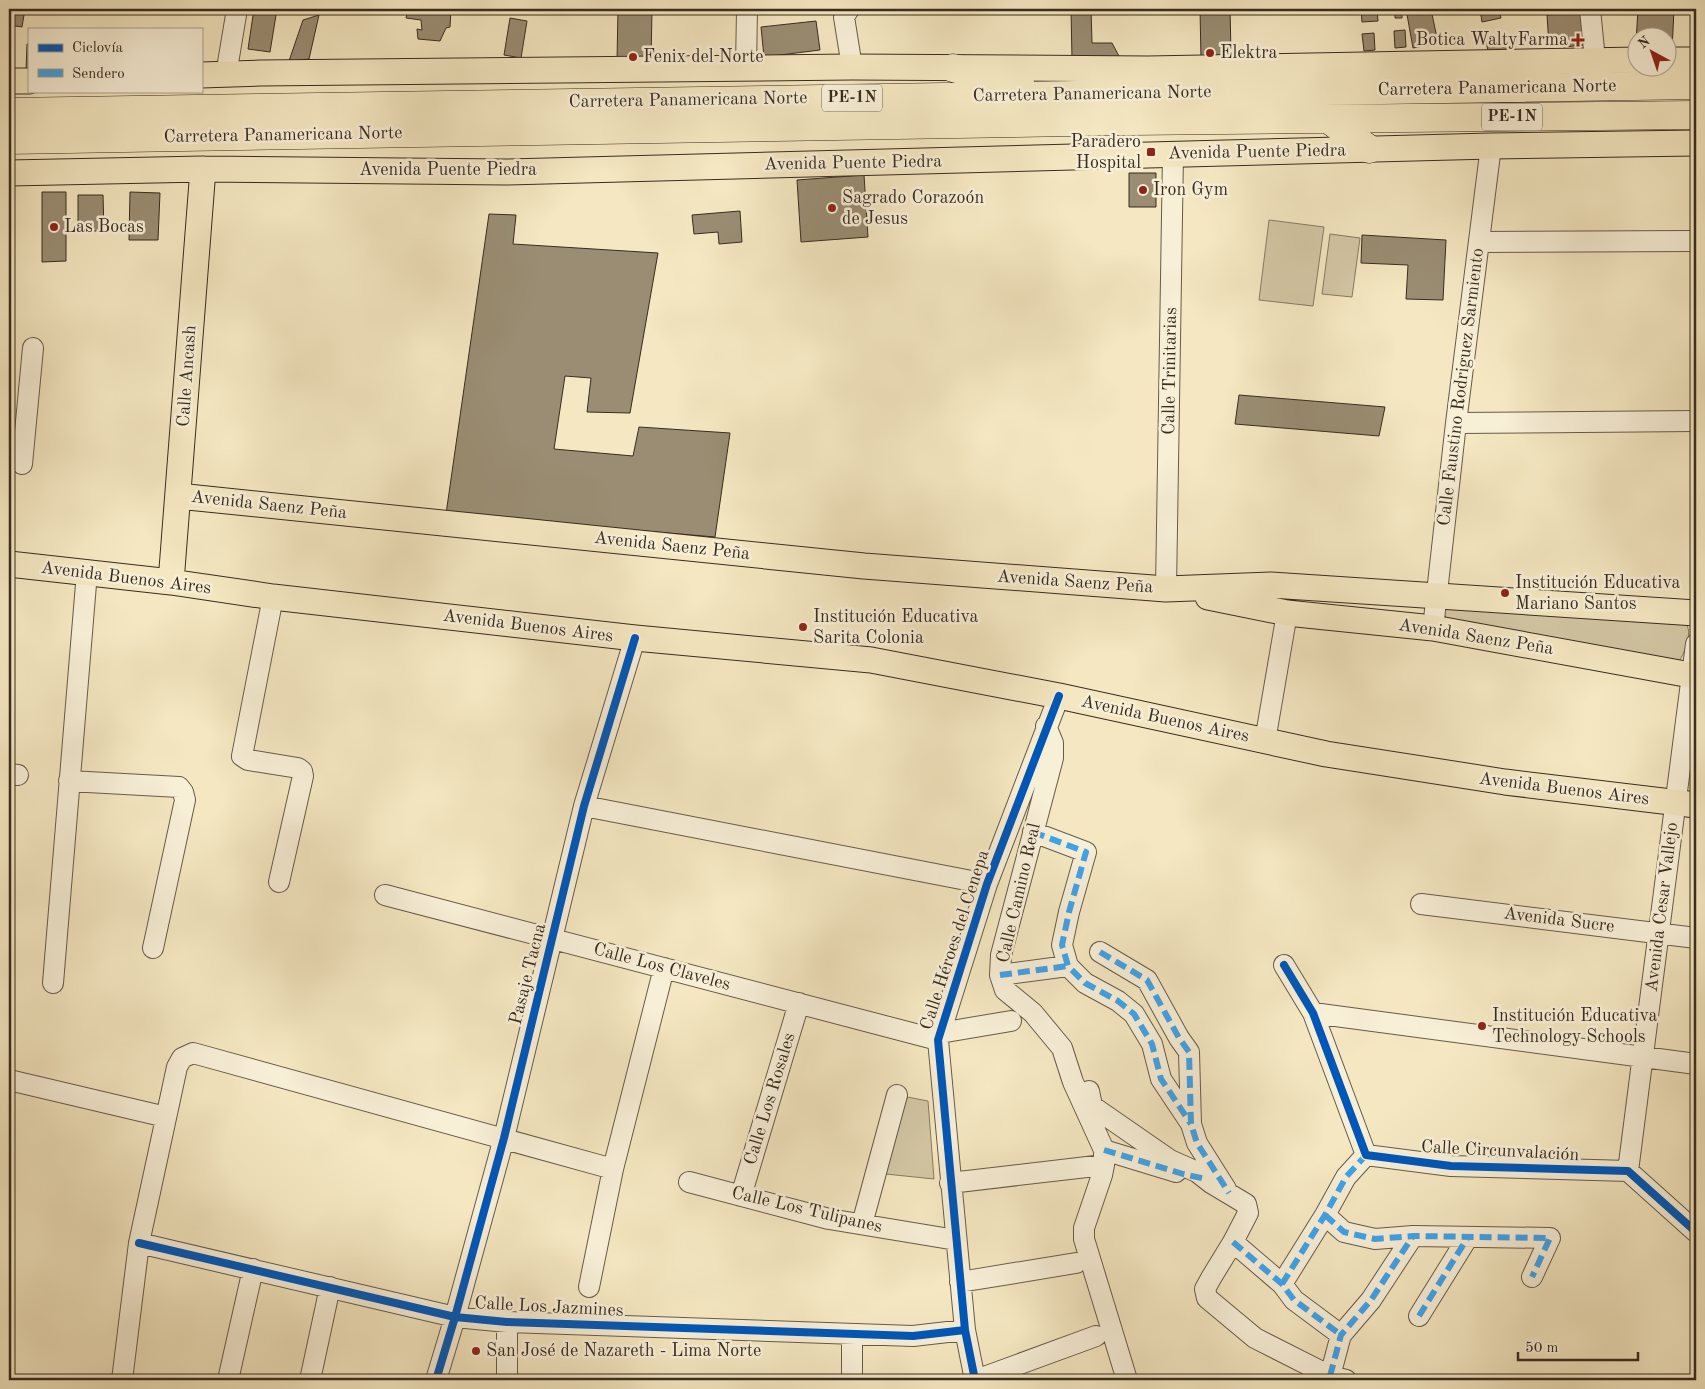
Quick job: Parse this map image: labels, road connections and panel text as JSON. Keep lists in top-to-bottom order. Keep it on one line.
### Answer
{"streets":{"highway":["Carretera Panamericana Norte","PE-1N"],"main road":["Avenida Puente Piedra","Calle Ancash","Avenida Saenz Peña","Avenida Buenos Aires"],"street":["Calle Trinitarias","Calle Faustino Rodriguez Sarmiento","Calle Camino Real","Avenida Cesar Vallejo","Avenida Sucre","Calle Héroes del Cenepa","Calle Los Claveles","Pasaje Tacna","Calle Los Rosales","Calle Circunvalación","Calle Los Tulipanes","Calle Los Jazmines"]},"crossings":[["Avenida Puente Piedra","Calle Trinitarias"],["Avenida Puente Piedra","Calle Ancash"],["Avenida Puente Piedra","Calle Faustino Rodriguez Sarmiento"],["Calle Trinitarias","Avenida Saenz Peña"],["Calle Ancash","Avenida Saenz Peña"],["Calle Ancash","Avenida Buenos Aires"],["Calle Faustino Rodriguez Sarmiento","Avenida Saenz Peña"],["Avenida Saenz Peña","Avenida Cesar Vallejo"],["Avenida Buenos Aires","Avenida Cesar Vallejo"],["Avenida Buenos Aires","Calle Héroes del Cenepa"],["Avenida Buenos Aires","Pasaje Tacna"],["Calle Camino Real","Calle Héroes del Cenepa"],["Avenida Cesar Vallejo","Avenida Sucre"],["Avenida Cesar Vallejo","Calle Circunvalación"],["Calle Héroes del Cenepa","Calle Los Claveles"],["Calle Héroes del Cenepa","Calle Los Tulipanes"],["Calle Héroes del Cenepa","Calle Los Jazmines"],["Calle Los Claveles","Pasaje Tacna"],["Calle Los Claveles","Calle Los Rosales"],["Pasaje Tacna","Calle Los Jazmines"],["Calle Los Rosales","Calle Los Tulipanes"]],"places":{"health":["Botica WaltyFarma"],"other":["Elektra","Fenix del Norte","Iron Gym","Sagrado Corazoón de Jesus","Las Bocas","Institución Educativa Mariano Santos","Institución Educativa Sarita Colonia","Institución Educativa Technology Schools","San José de Nazareth - Lima Norte"],"transit":["Paradero Hospital"]},"legend":["Ciclovía","Sendero"],"scale_bar":"50 m","north":"top left"}
